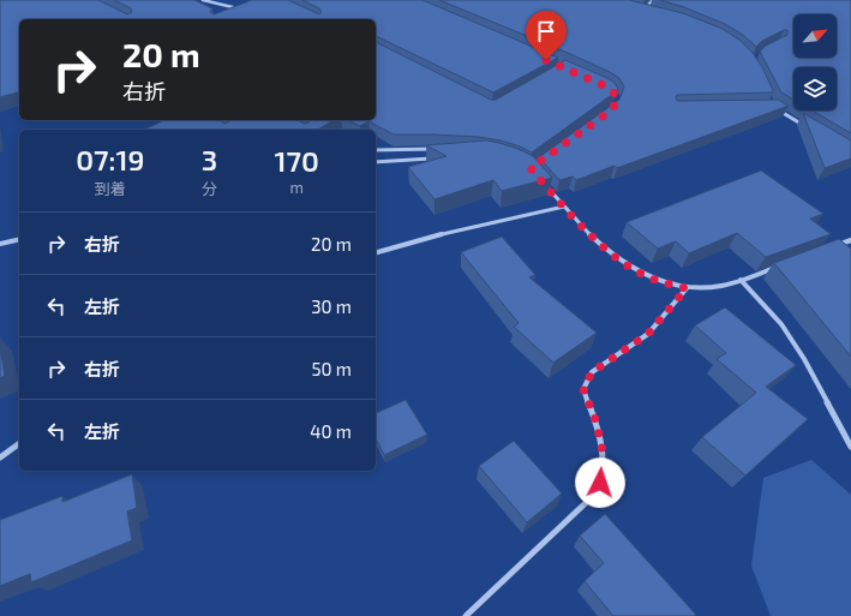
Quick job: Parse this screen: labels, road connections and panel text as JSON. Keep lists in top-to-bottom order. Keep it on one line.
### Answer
{"north":"top right","page":{"turn":["20 m","右折"],"eta":["07:19","到着","3","分","170","m"],"list":[{"name":"右折","value":"20 m"},{"name":"左折","value":"30 m"},{"name":"右折","value":"50 m"},{"name":"左折","value":"40 m"}]}}
